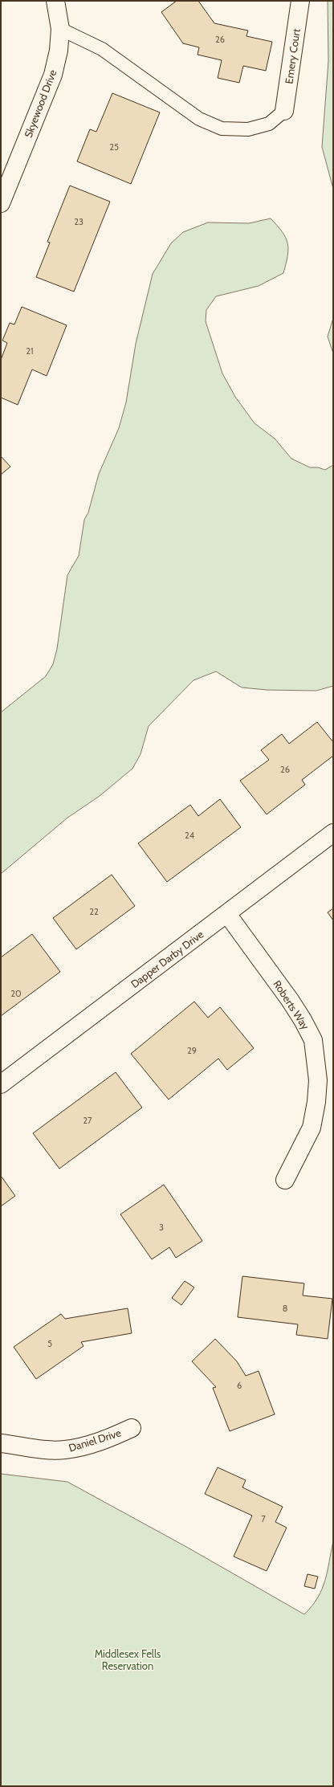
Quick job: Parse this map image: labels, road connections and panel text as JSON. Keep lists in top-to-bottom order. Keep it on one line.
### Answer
{"streets":{"street":["Emery Court","Skyewood Drive","Dapper Darby Drive","Roberts Way","Daniel Drive"]},"crossings":[["Dapper Darby Drive","Roberts Way"]],"parks":["Middlesex Fells Reservation"],"house_numbers":["26","25","23","21","26","24","22","20","29","27","3","8","5","6","7"]}
